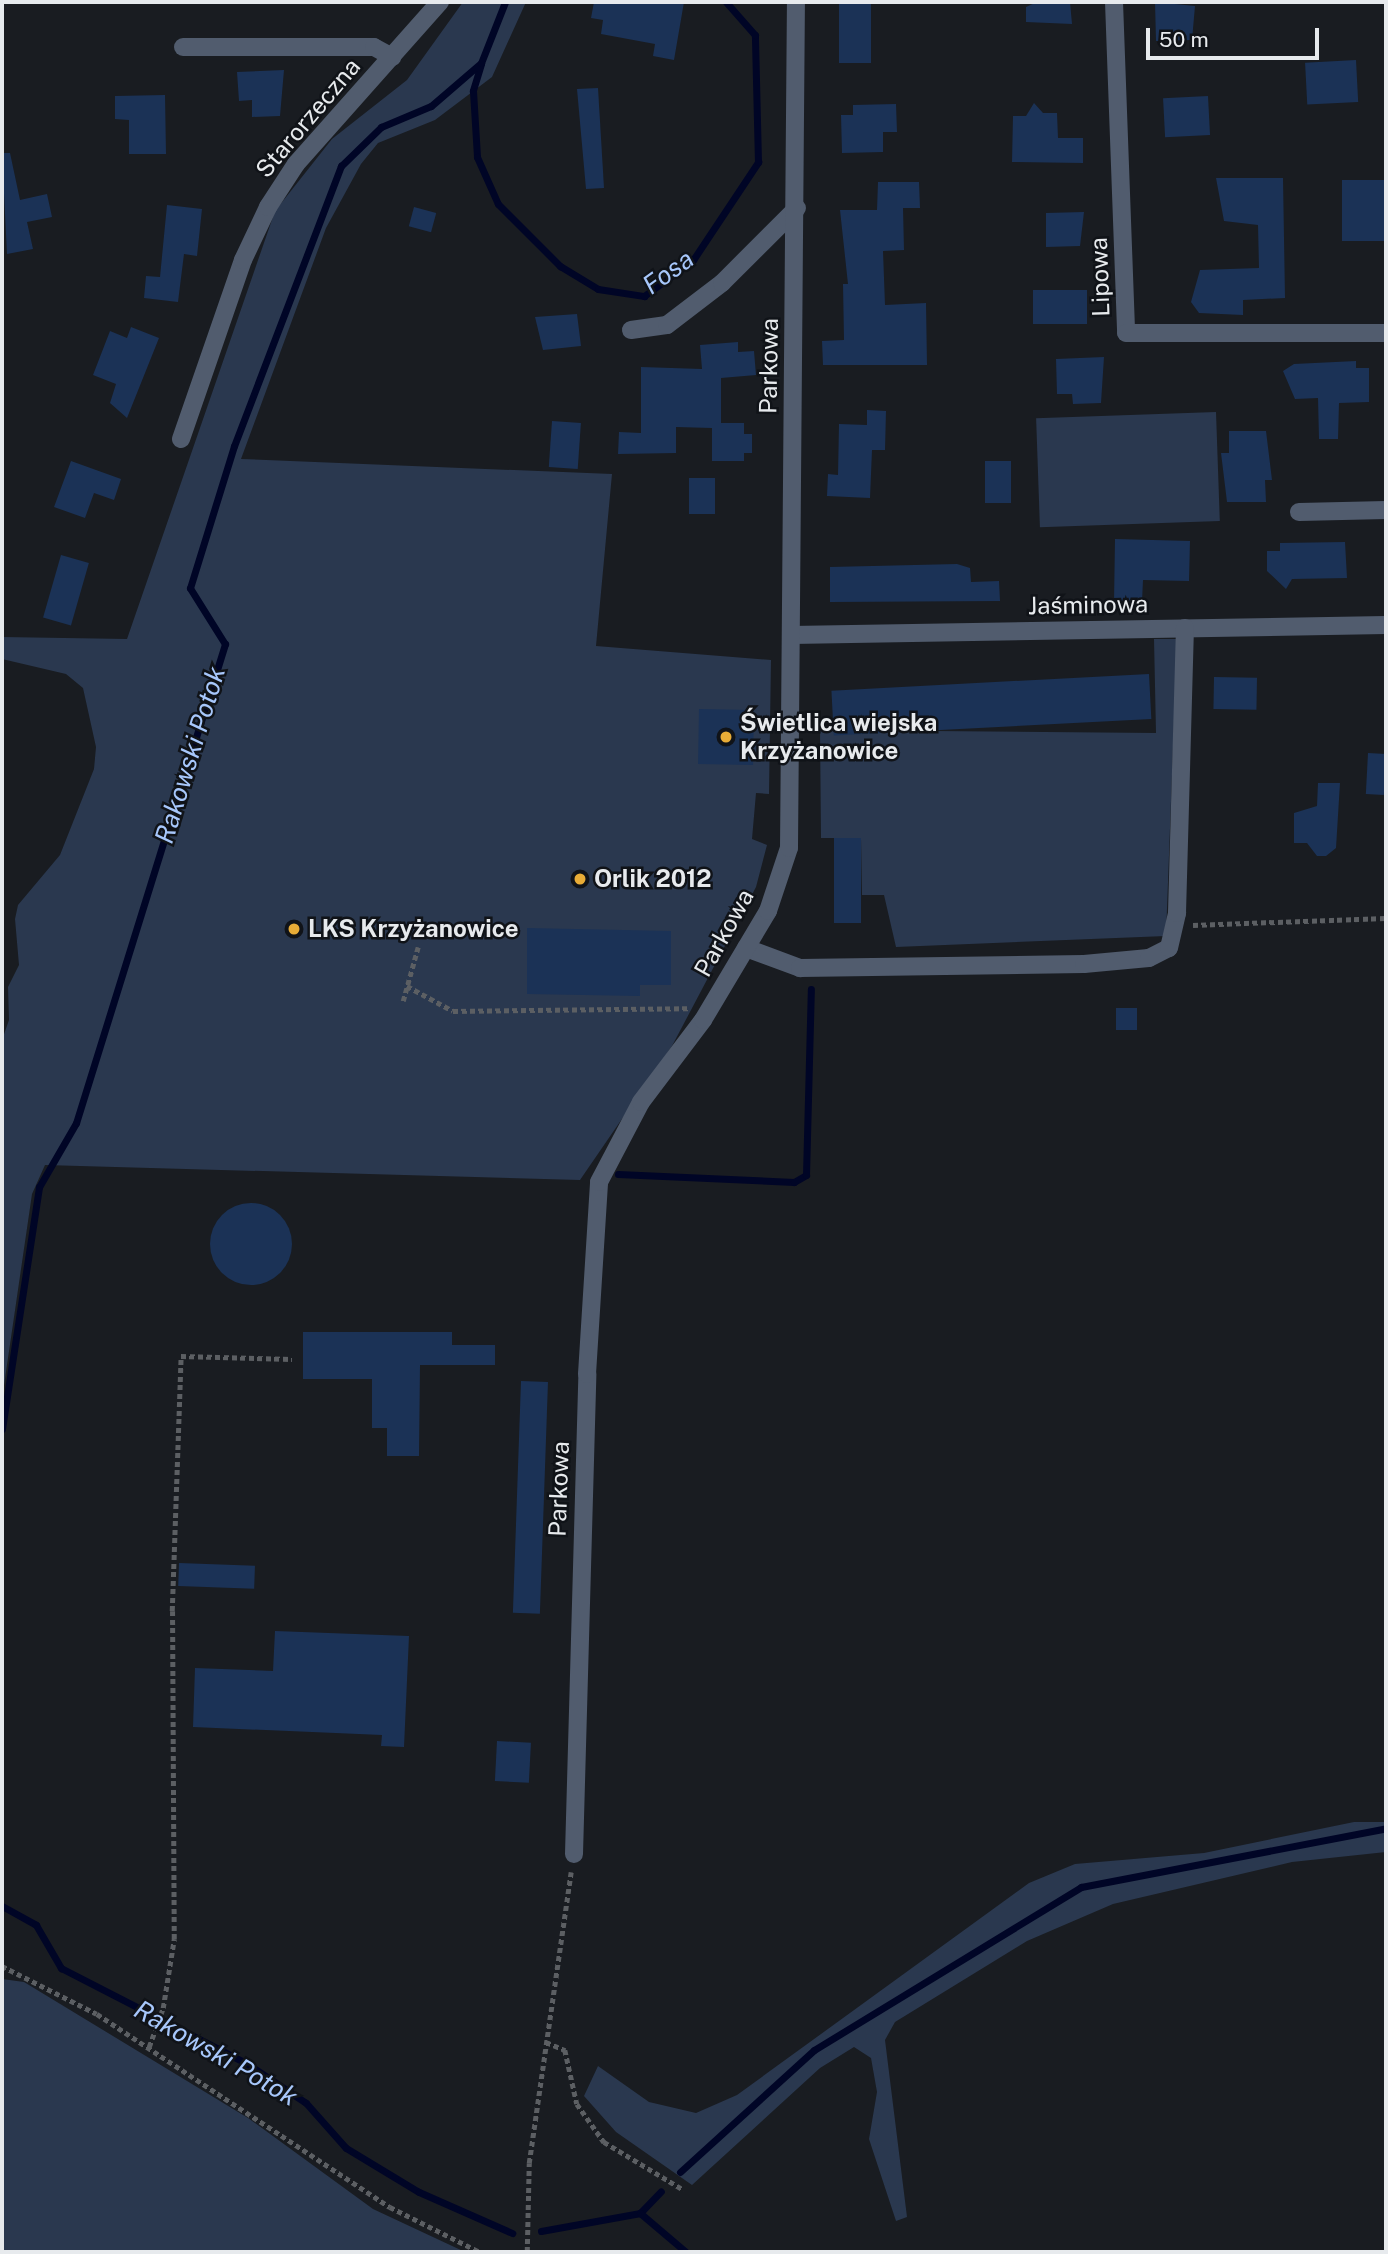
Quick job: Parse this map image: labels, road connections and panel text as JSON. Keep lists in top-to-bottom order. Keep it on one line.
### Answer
{"streets":{"street":["Starorzeczna","Lipowa","Parkowa","Jaśminowa"]},"crossings":[["Parkowa","Jaśminowa"]],"water":["Fosa","Rakowski Potok"],"places":["Świetlica wiejska Krzyżanowice","Orlik 2012","LKS Krzyżanowice"],"scale_bar":"50 m"}
